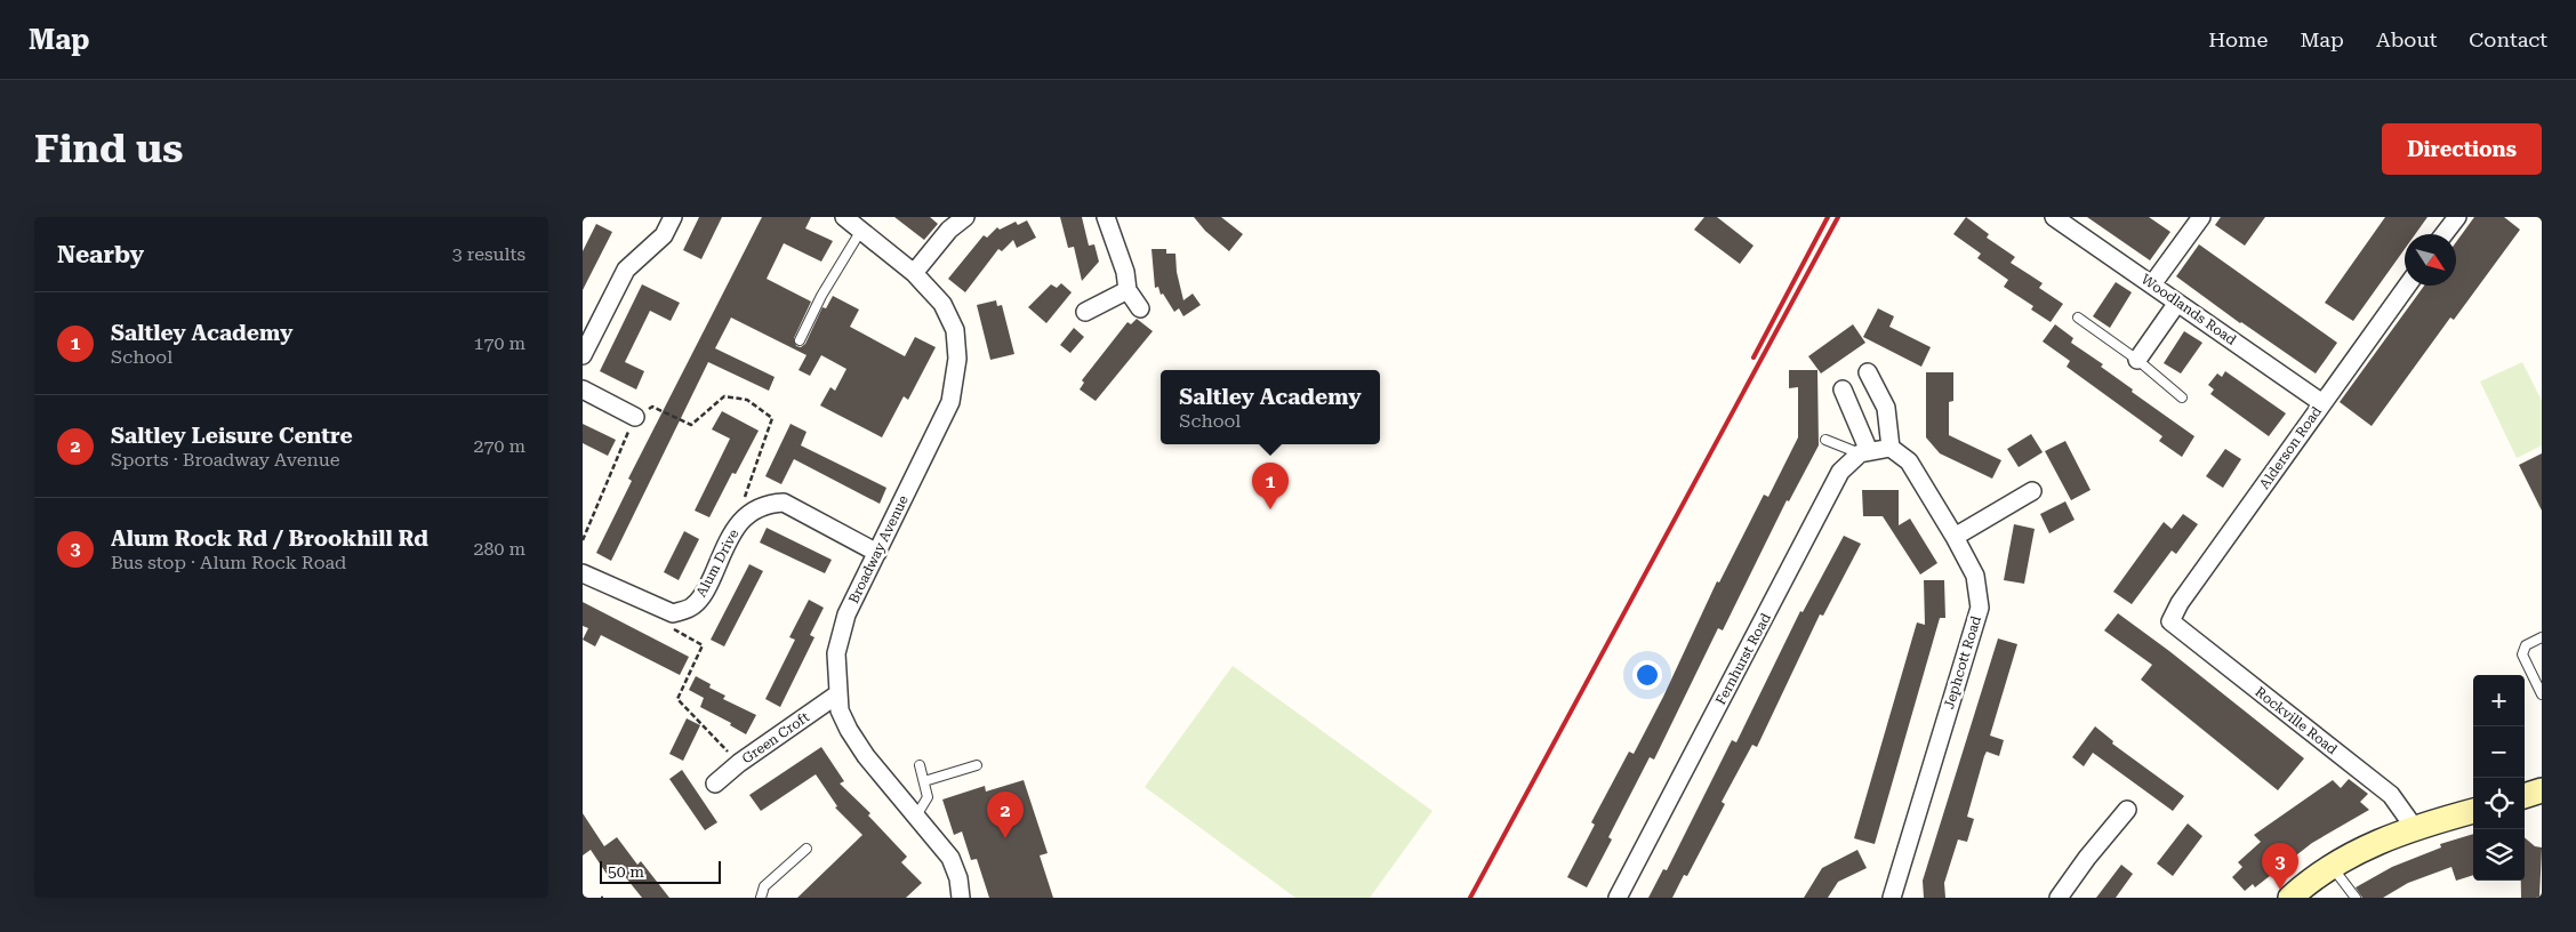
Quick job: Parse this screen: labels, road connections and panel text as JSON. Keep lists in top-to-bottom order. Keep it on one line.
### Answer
{"streets":{"street":["Woodlands Road","Alderson Road","Broadway Avenue","Alum Drive","Fernhurst Road","Jephcott Road","Rockville Road","Green Croft"]},"crossings":[["Woodlands Road","Alderson Road"],["Alderson Road","Rockville Road"],["Broadway Avenue","Alum Drive"],["Broadway Avenue","Green Croft"]],"scale_bar":"50 m","north":"bottom right","page":{"header":"Map","nav":["Home","Map","About","Contact"],"buttons":"Directions","title":"Find us","heading":["Nearby","3 results"],"list":[{"mark":"1","name":"Saltley Academy","note":"School","value":"170 m"},{"mark":"2","name":"Saltley Leisure Centre","note":"Sports · Broadway Avenue","value":"270 m"},{"mark":"3","name":"Alum Rock Rd / Brookhill Rd","note":"Bus stop · Alum Rock Road","value":"280 m"}],"popup":["Saltley Academy","School"],"pins":["1","2","3"],"map_buttons":["+","−"],"scale":"50 m"}}
